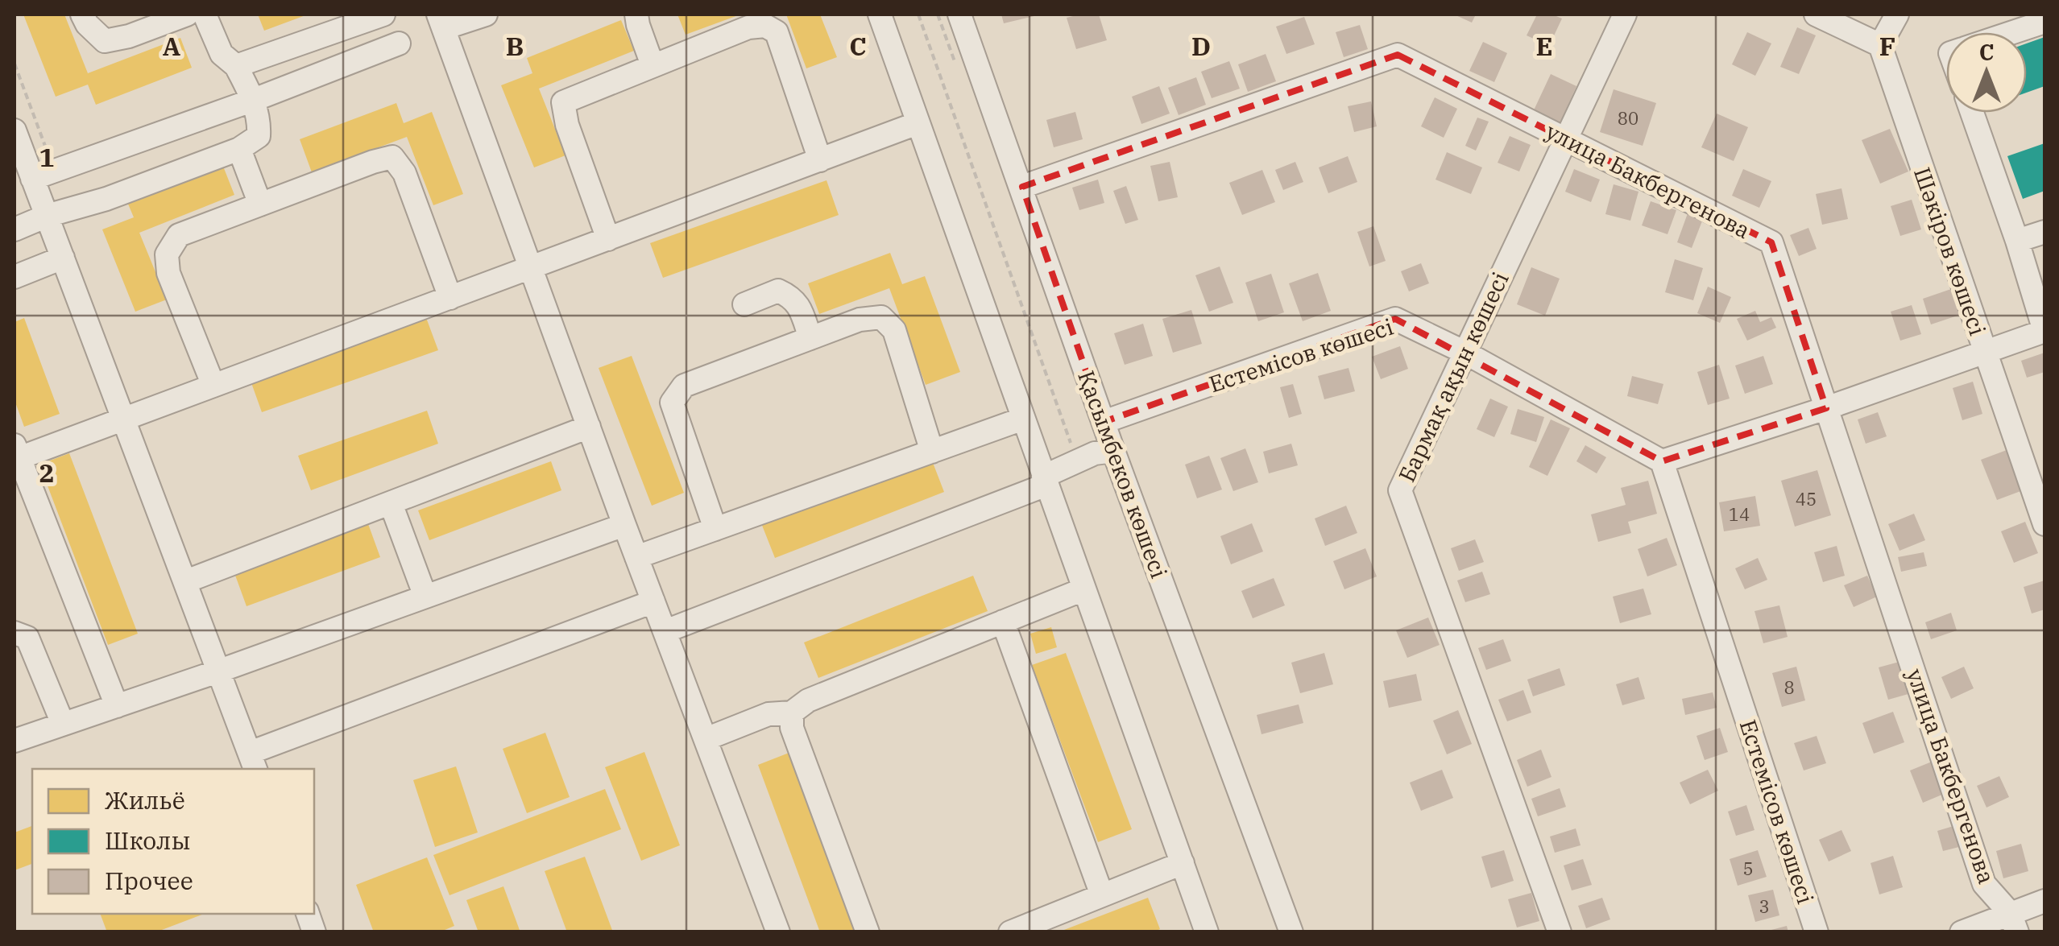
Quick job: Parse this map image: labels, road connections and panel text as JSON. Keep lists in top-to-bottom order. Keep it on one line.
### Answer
{"streets":{"street":["улица Бакбергенова","Шәкіров көшесі","Естемісов көшесі","Бармақ ақын көшесі","Қасымбеков көшесі"]},"crossings":[["улица Бакбергенова","Бармақ ақын көшесі"],["улица Бакбергенова","Қасымбеков көшесі"],["Естемісов көшесі","Бармақ ақын көшесі"],["Естемісов көшесі","Қасымбеков көшесі"]],"house_numbers":["80","45","14","8","5","3"],"legend":["Жильё","Школы","Прочее"],"north":"top","grid":{"columns":["A","B","C","D","E","F"],"rows":["1","2"]}}
